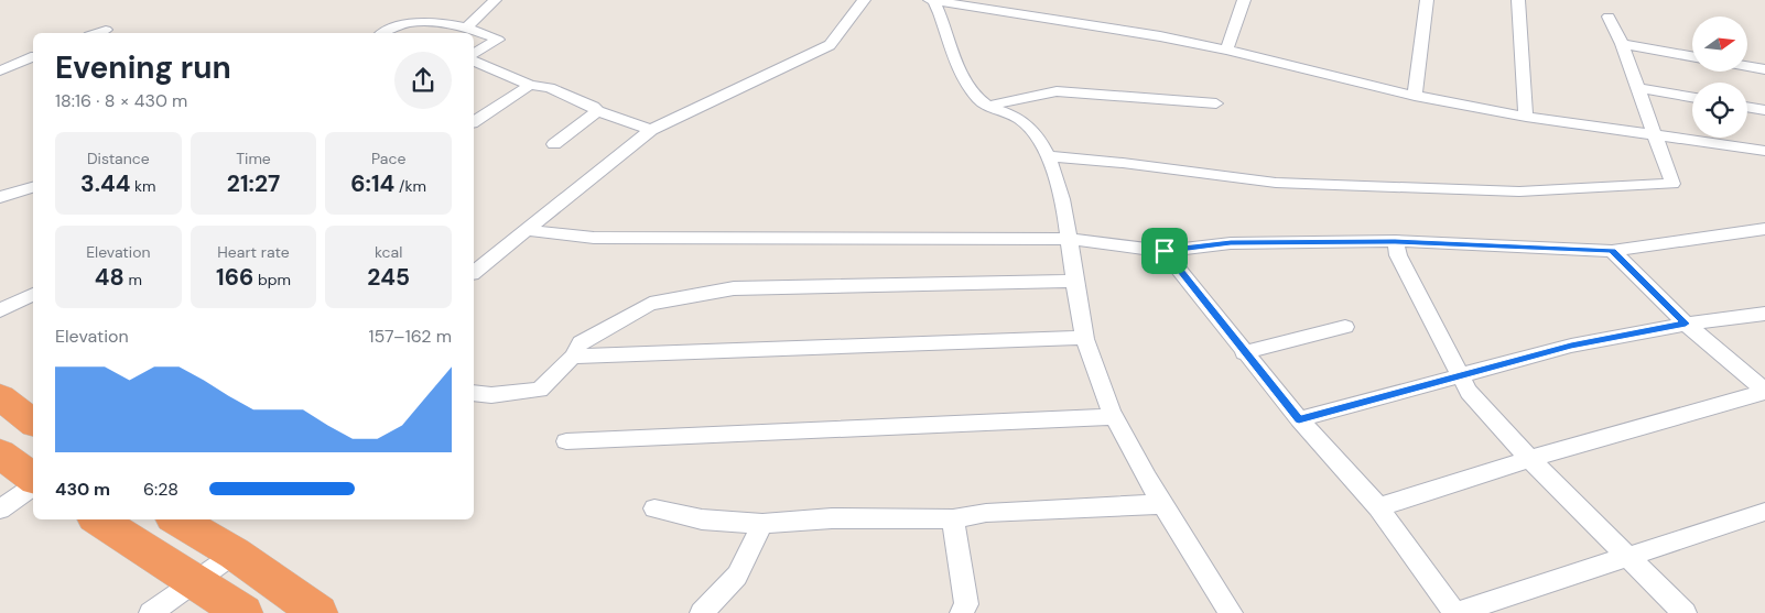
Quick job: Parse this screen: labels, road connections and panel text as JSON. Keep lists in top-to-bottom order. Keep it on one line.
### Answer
{"north":"right","page":{"heading":["Evening run","18:16 · 8 × 430 m"],"stats":[["Distance","3.44 km"],["Time","21:27"],["Pace","6:14 /km"],["Elevation","48 m"],["Heart rate","166 bpm"],["kcal","245"]],"chart":["Elevation","157–162 m"],"list":[{"name":"430 m","note":"6:28"}]}}
